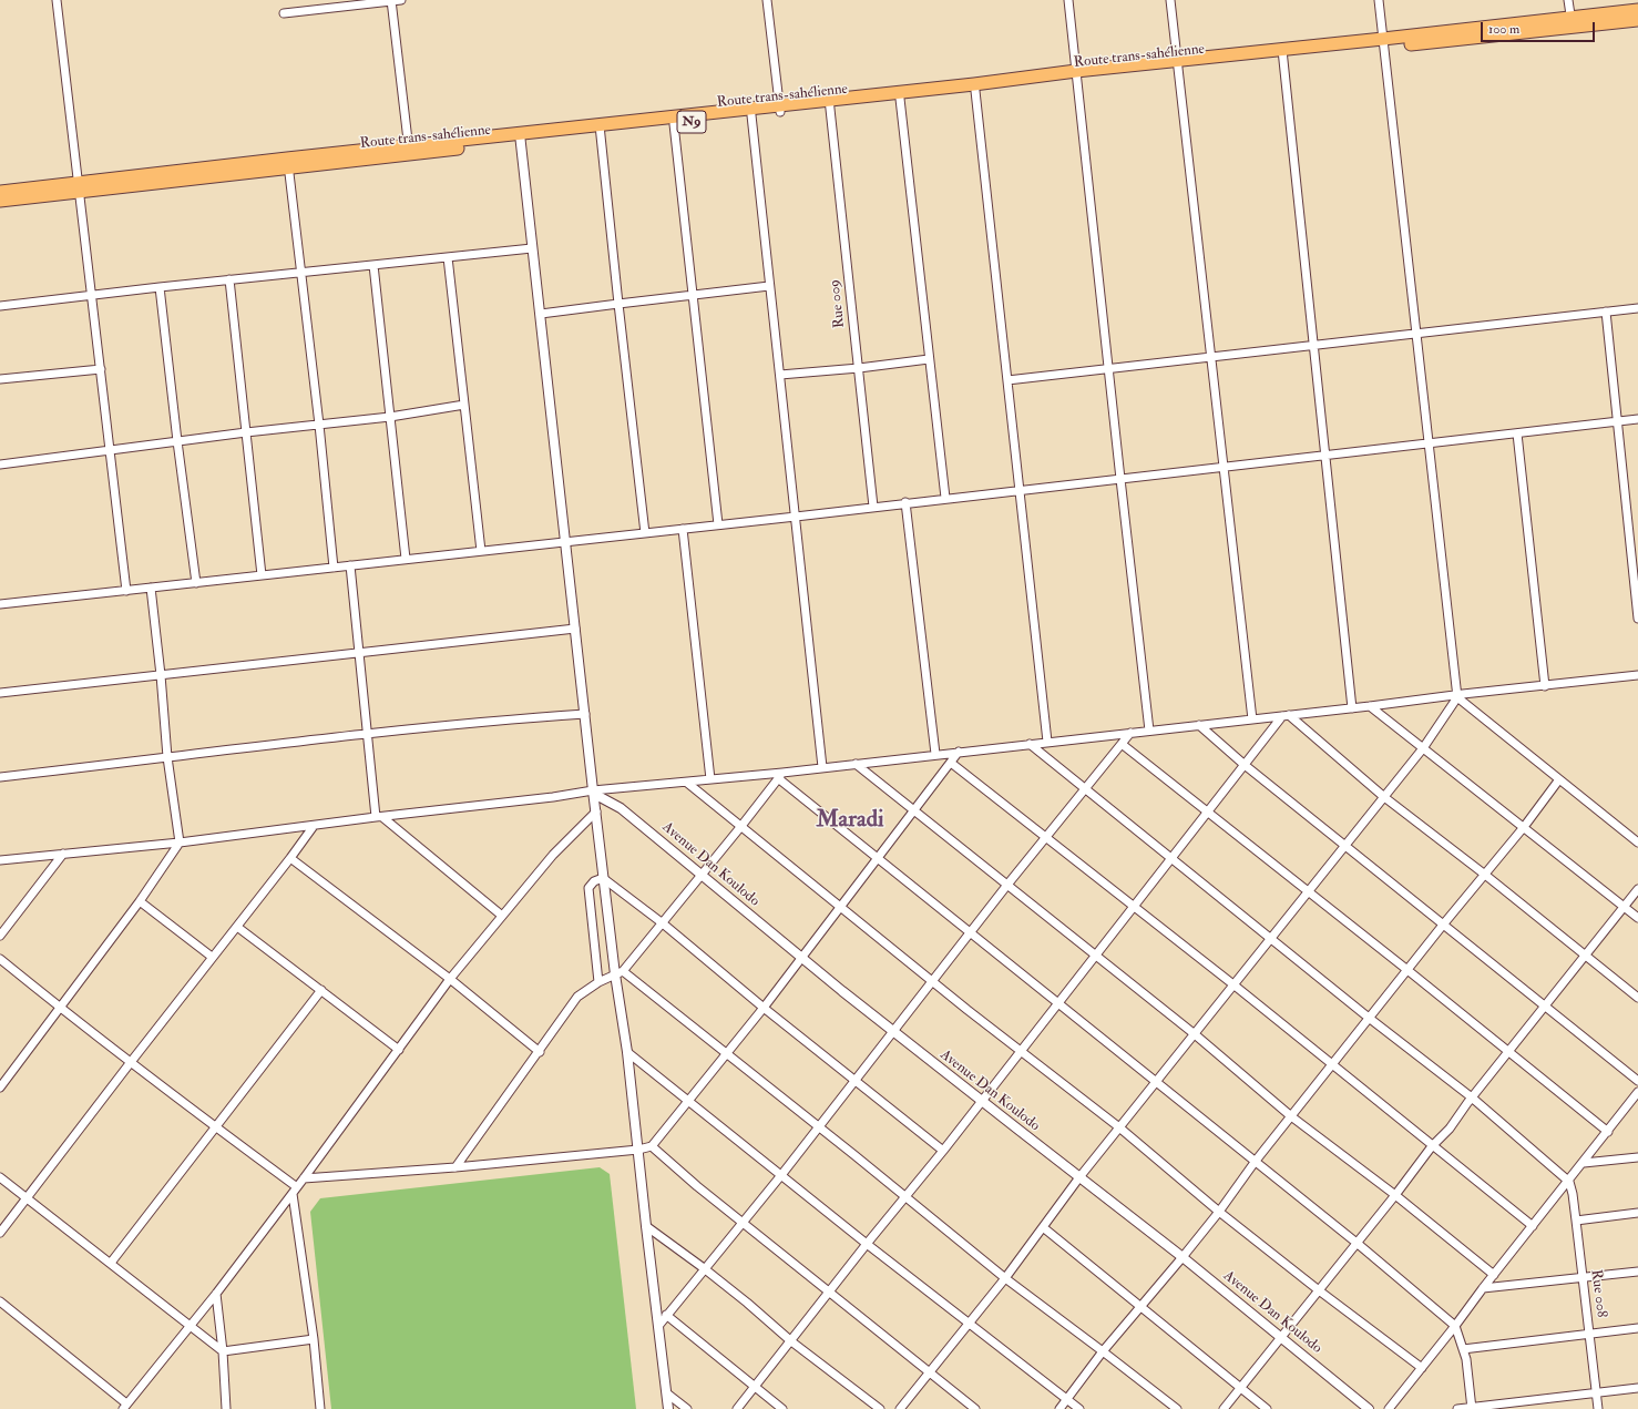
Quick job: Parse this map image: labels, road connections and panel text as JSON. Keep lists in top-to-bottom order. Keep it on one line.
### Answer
{"streets":{"highway":["Route trans-sahélienne","N9"],"street":["Rue 009","Avenue Dan Koulodo","Rue 008"]},"crossings":[["Route trans-sahélienne","N9"],["Route trans-sahélienne","Rue 009"]],"districts":["Maradi"],"scale_bar":"100 m"}
